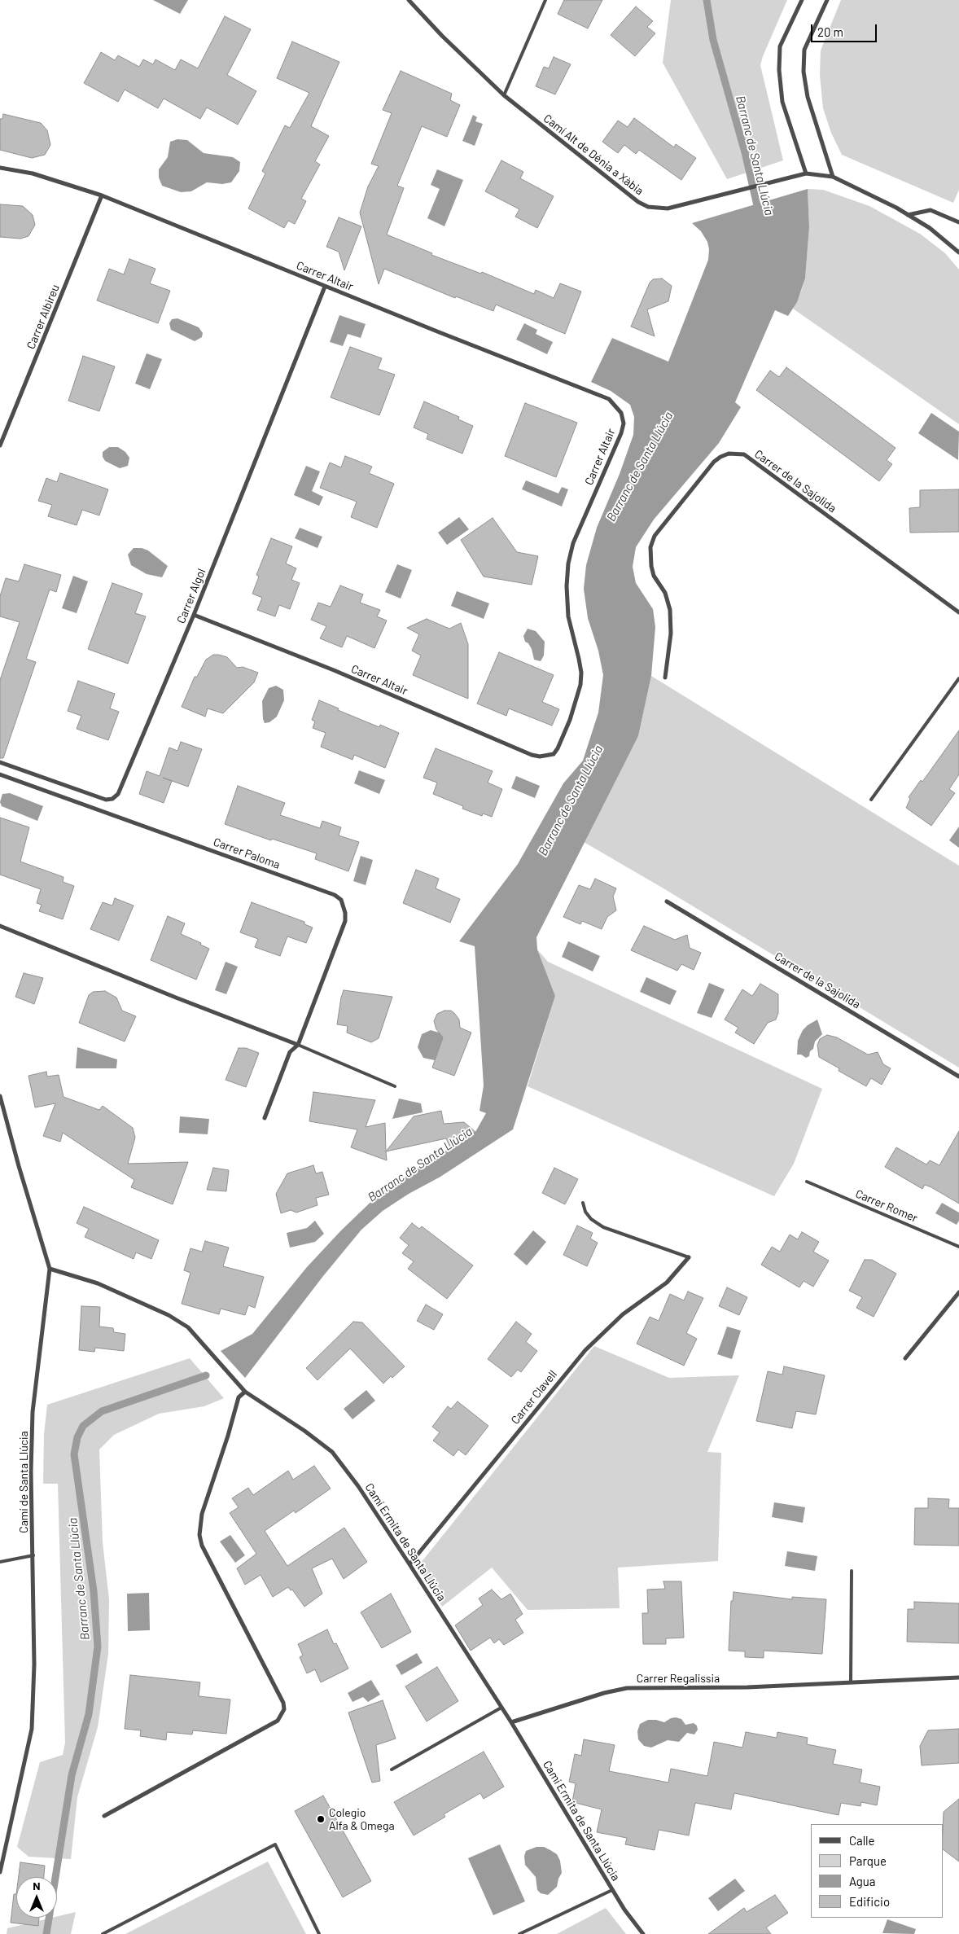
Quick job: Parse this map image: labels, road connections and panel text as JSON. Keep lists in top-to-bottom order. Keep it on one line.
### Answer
{"streets":{"street":["Camí Alt de Dénia a Xàbia","Carrer Altair","Carrer Albireu","Carrer de la Sajolida","Carrer Algol","Carrer Paloma","Carrer Clavell","Camí de Santa Llúcia","Camí Ermita de Santa Llúcia","Carrer Regalissia"],"lane":["Carrer Romer"]},"crossings":[["Carrer Altair","Carrer Albireu"],["Carrer Altair","Carrer Algol"],["Carrer Clavell","Camí Ermita de Santa Llúcia"],["Camí de Santa Llúcia","Camí Ermita de Santa Llúcia"],["Camí Ermita de Santa Llúcia","Carrer Regalissia"]],"water":["Barranc de Santa Llúcia"],"places":["Colegio Alfa & Omega"],"legend":["Calle","Parque","Agua","Edificio"],"scale_bar":"20 m","north":"top"}
